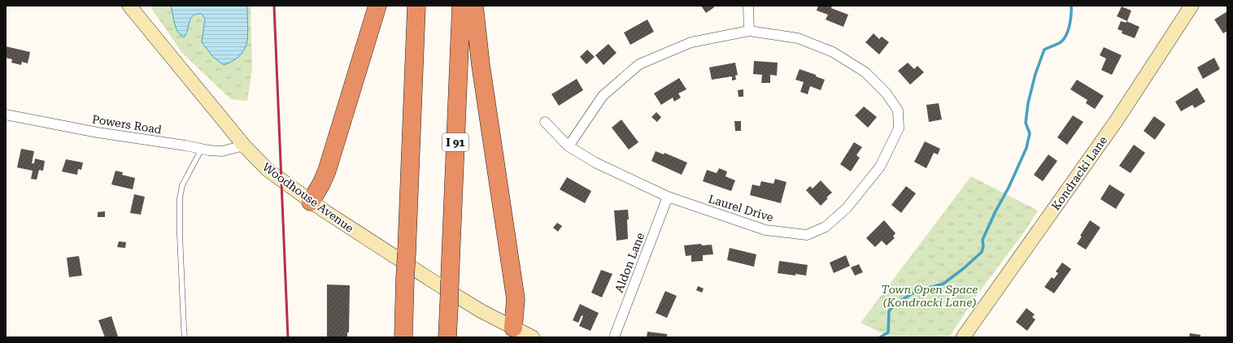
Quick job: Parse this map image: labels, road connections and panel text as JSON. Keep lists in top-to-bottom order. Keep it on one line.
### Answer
{"streets":{"highway":["I 91"],"main road":["Kondracki Lane","Woodhouse Avenue"],"street":["Powers Road","Laurel Drive","Aldon Lane"]},"crossings":[["Powers Road","Woodhouse Avenue"],["Laurel Drive","Aldon Lane"]],"parks":["Town Open Space (Kondracki Lane)"]}
